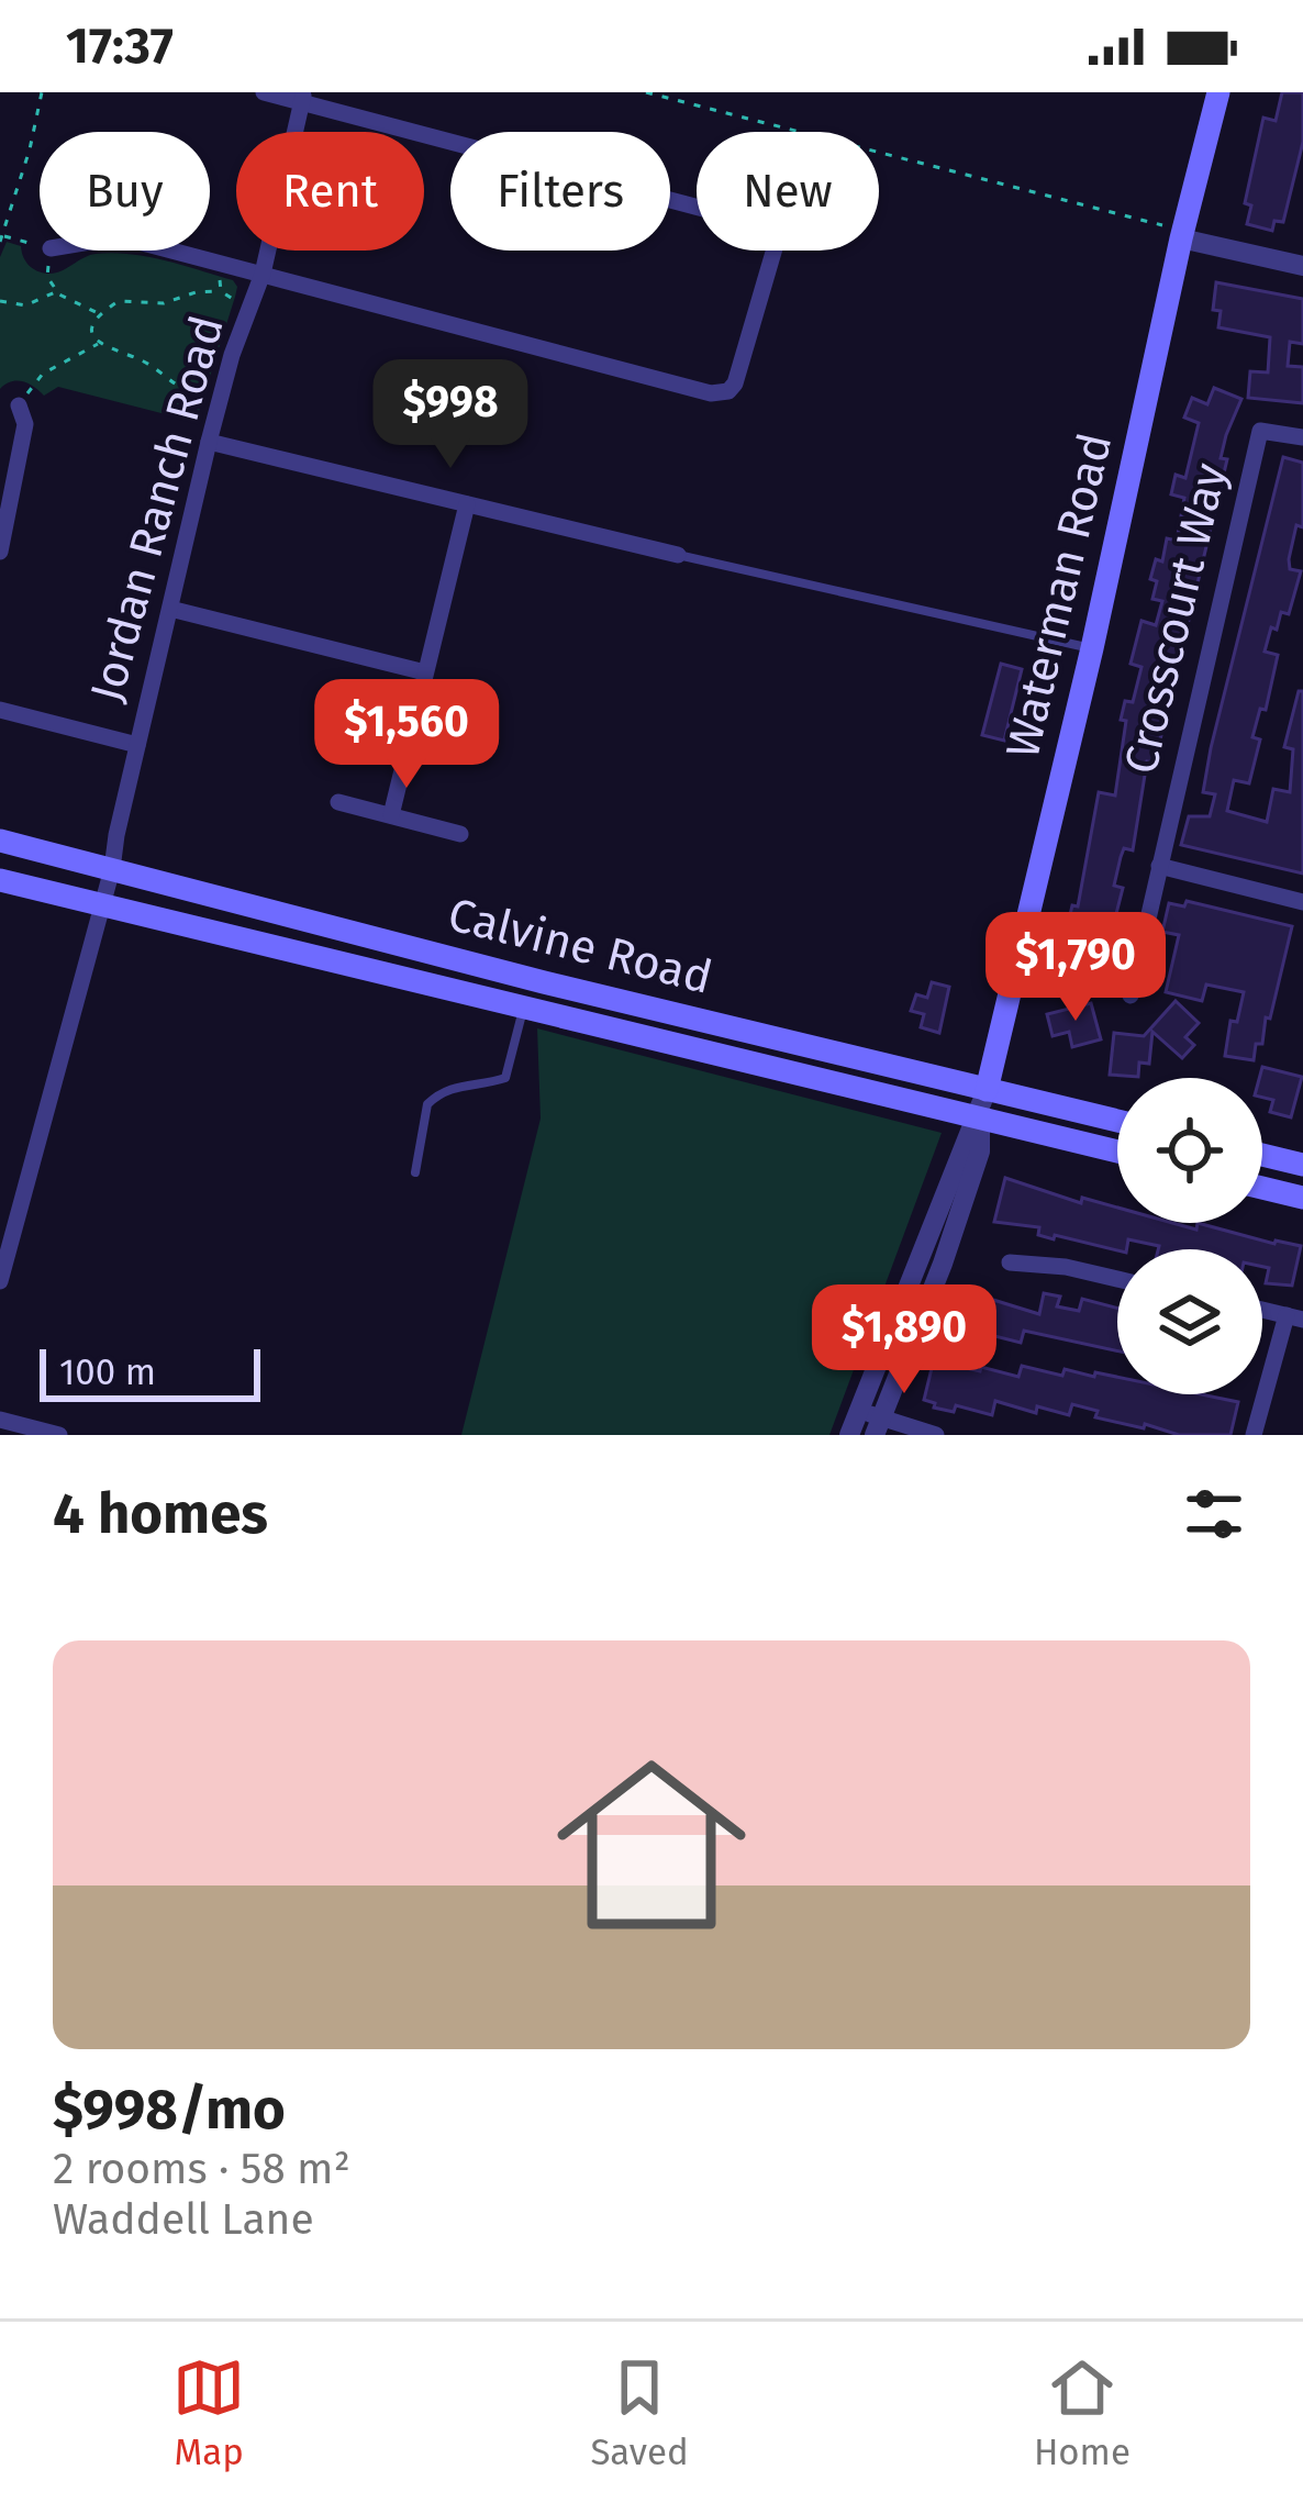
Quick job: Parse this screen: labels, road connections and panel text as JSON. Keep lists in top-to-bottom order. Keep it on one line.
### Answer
{"streets":{"main road":["Waterman Road","Calvine Road"],"street":["Jordan Ranch Road","Crosscourt Way"]},"crossings":[["Jordan Ranch Road","Calvine Road"],["Waterman Road","Calvine Road"]],"scale_bar":"100 m","page":{"status":"17:37","chip":["Buy","Rent","Filters","New"],"price":["$998","$1,560","$1,790","$1,890"],"scale":"100 m","heading":"4 homes","list":[{"name":"$998/mo","note":"2 rooms · 58 m² · Waddell Lane"}],"tabs":["Map","Saved","Home"]}}
